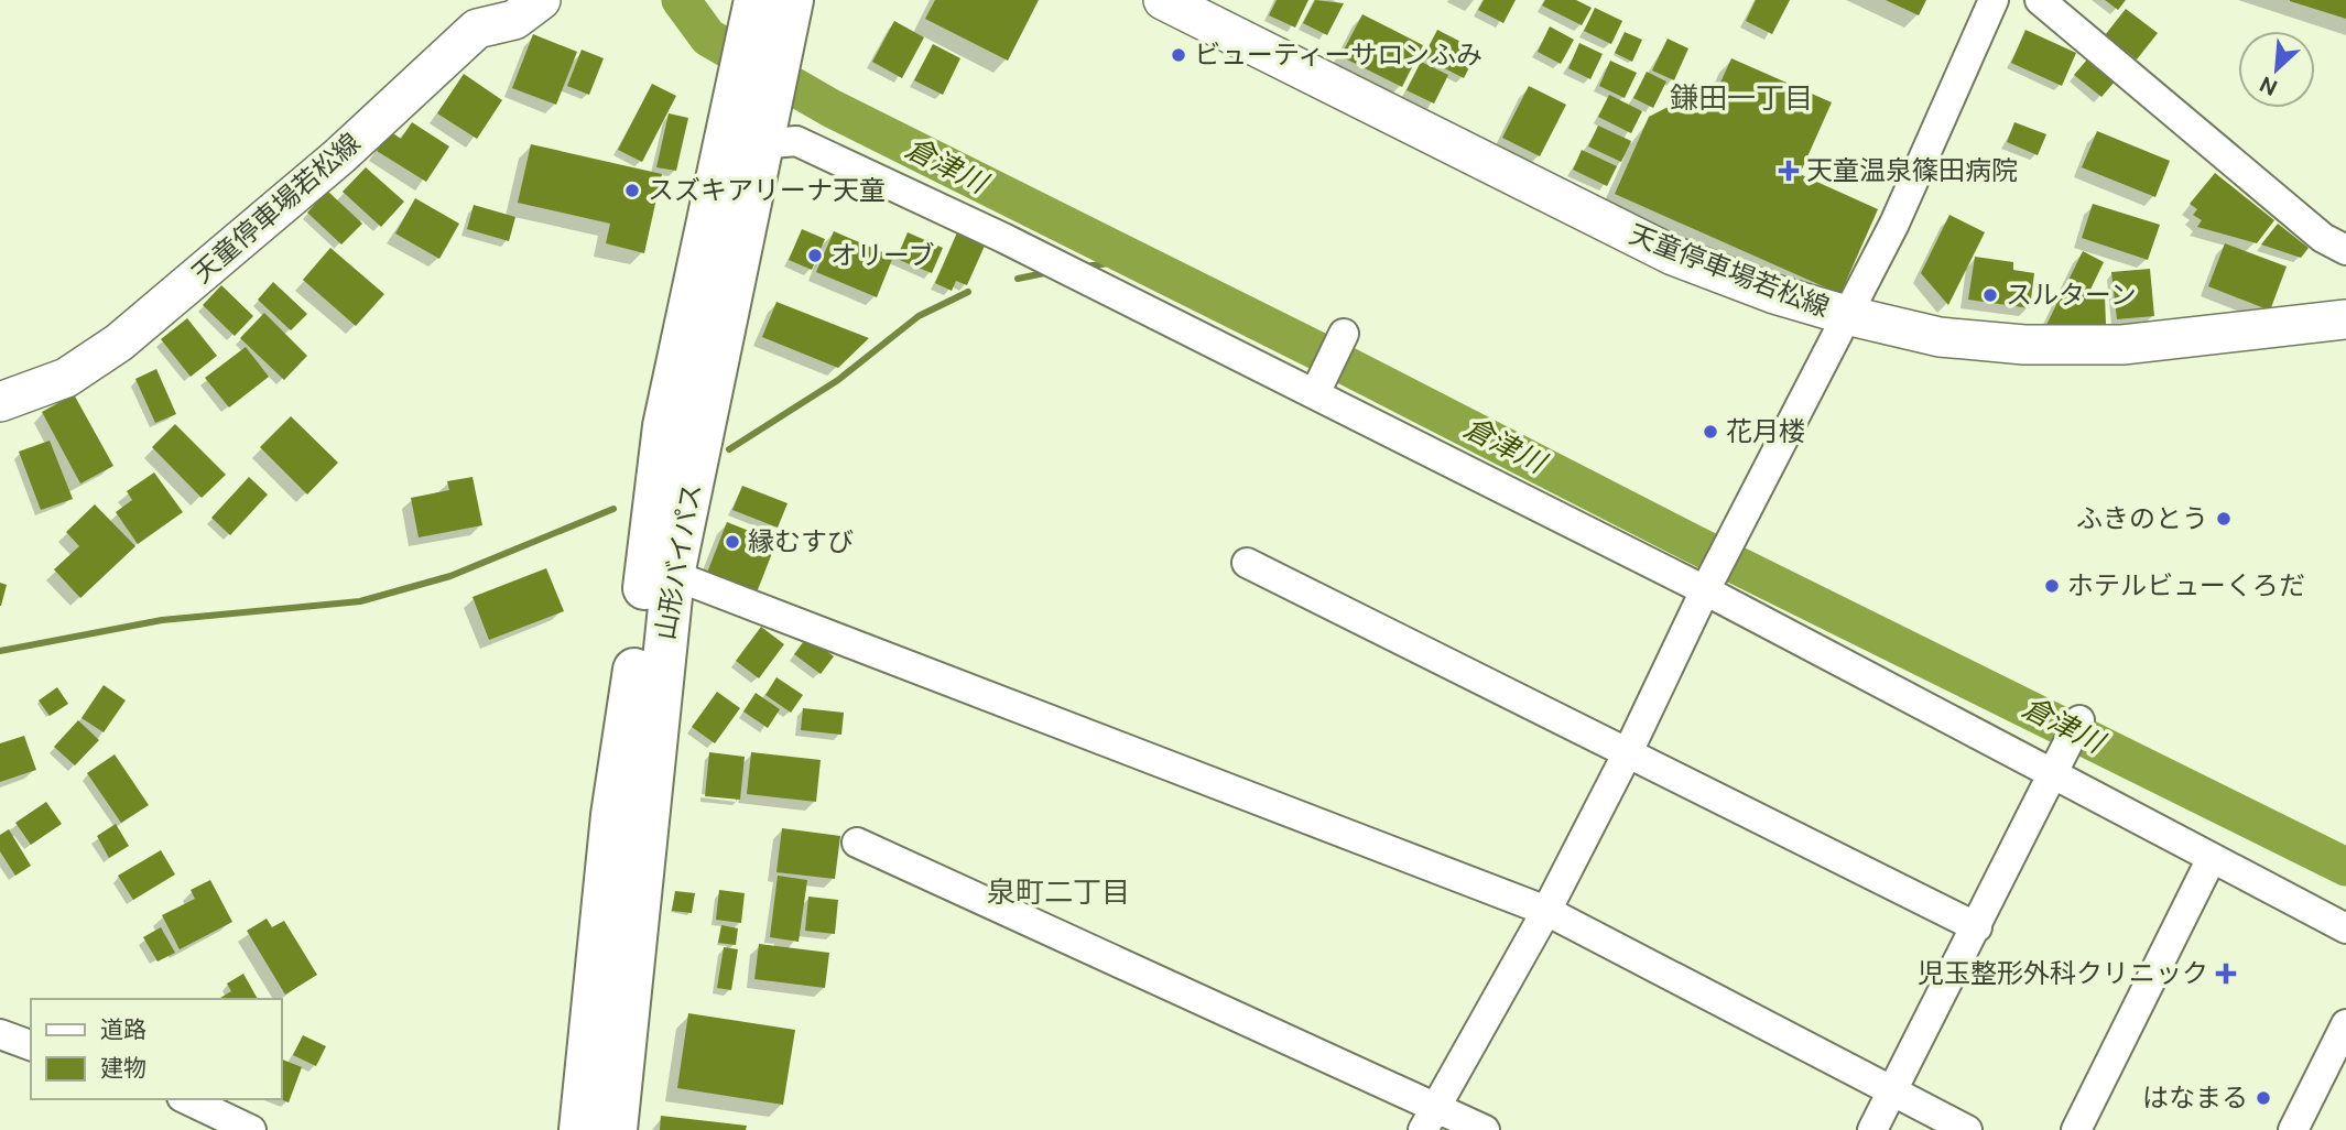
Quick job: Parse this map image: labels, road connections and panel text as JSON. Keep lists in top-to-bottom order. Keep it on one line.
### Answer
{"streets":{"highway":["山形バイパス"],"main road":["天童停車場若松線"]},"districts":["鎌田一丁目","泉町二丁目"],"water":["倉津川"],"places":{"other":["ビューティーサロンふみ","スズキアリーナ天童","オリーブ","スルターン","花月楼","ふきのとう","縁むすび","ホテルビューくろだ","はなまる"],"health":["天童温泉篠田病院","児玉整形外科クリニック"]},"legend":["道路","建物"],"north":"bottom left"}
